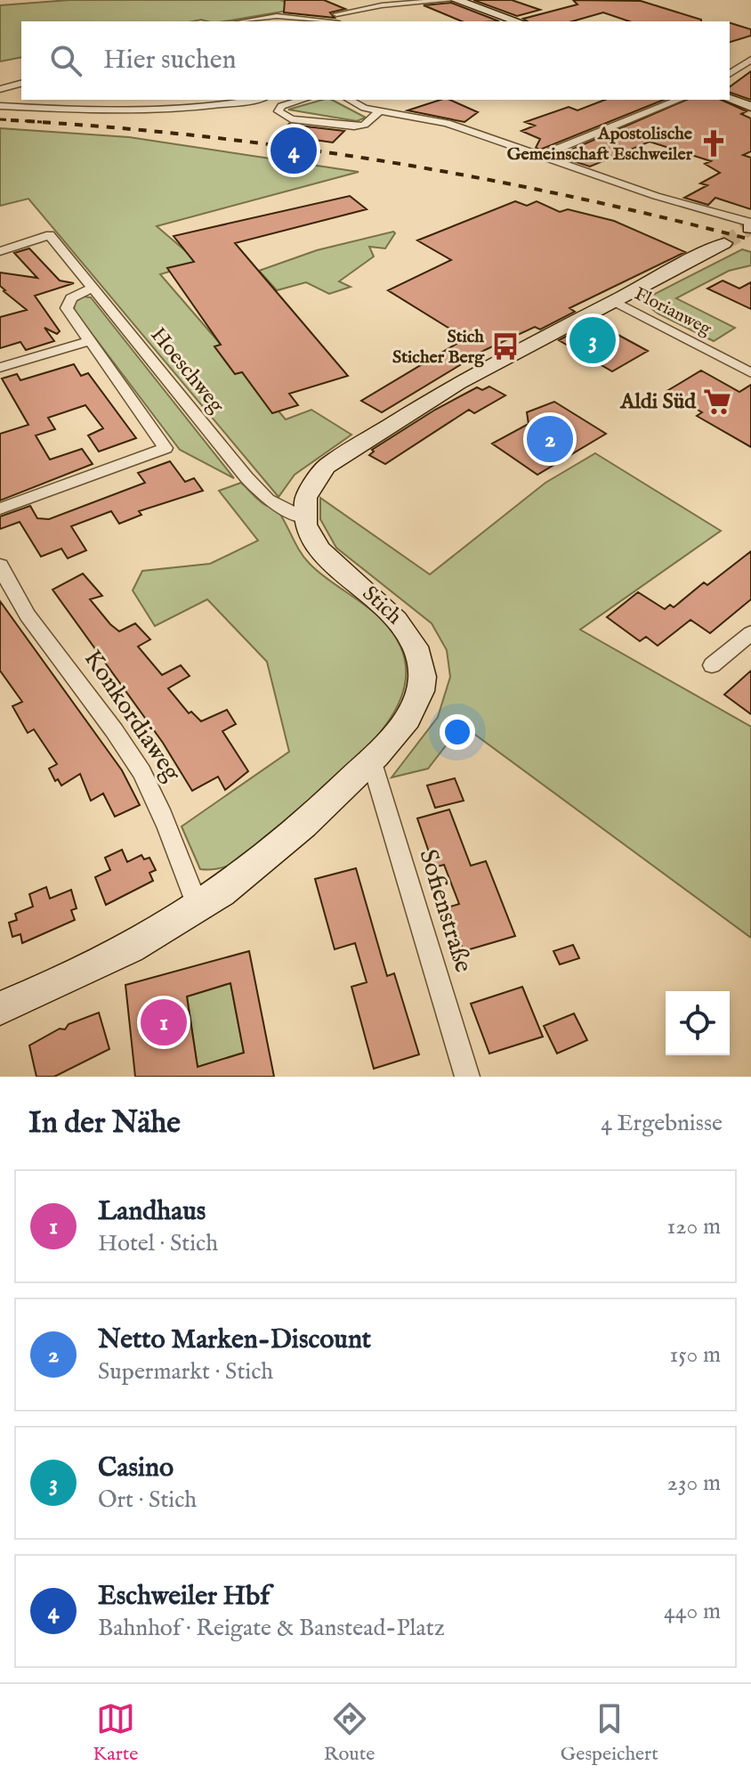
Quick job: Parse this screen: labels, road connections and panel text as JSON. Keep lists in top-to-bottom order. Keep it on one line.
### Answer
{"streets":{"main road":["Stich"],"street":["Florianweg","Hoeschweg","Konkordiaweg","Sofienstraße"]},"crossings":[["Hoeschweg","Stich"],["Stich","Konkordiaweg"],["Stich","Sofienstraße"]],"places":{"church":["Apostolische Gemeinschaft Eschweiler"],"bus stop":["Stich Sticher Berg"],"supermarket":["Aldi Süd"]},"page":{"search":"Hier suchen","pins":["4","3","2","1"],"heading":["In der Nähe","4 Ergebnisse"],"list":[{"mark":"1","name":"Landhaus","note":"Hotel · Stich","value":"120 m"},{"mark":"2","name":"Netto Marken-Discount","note":"Supermarkt · Stich","value":"150 m"},{"mark":"3","name":"Casino","note":"Ort · Stich","value":"230 m"},{"mark":"4","name":"Eschweiler Hbf","note":"Bahnhof · Reigate & Banstead-Platz","value":"440 m"}],"nav":["Karte","Route","Gespeichert"]}}
